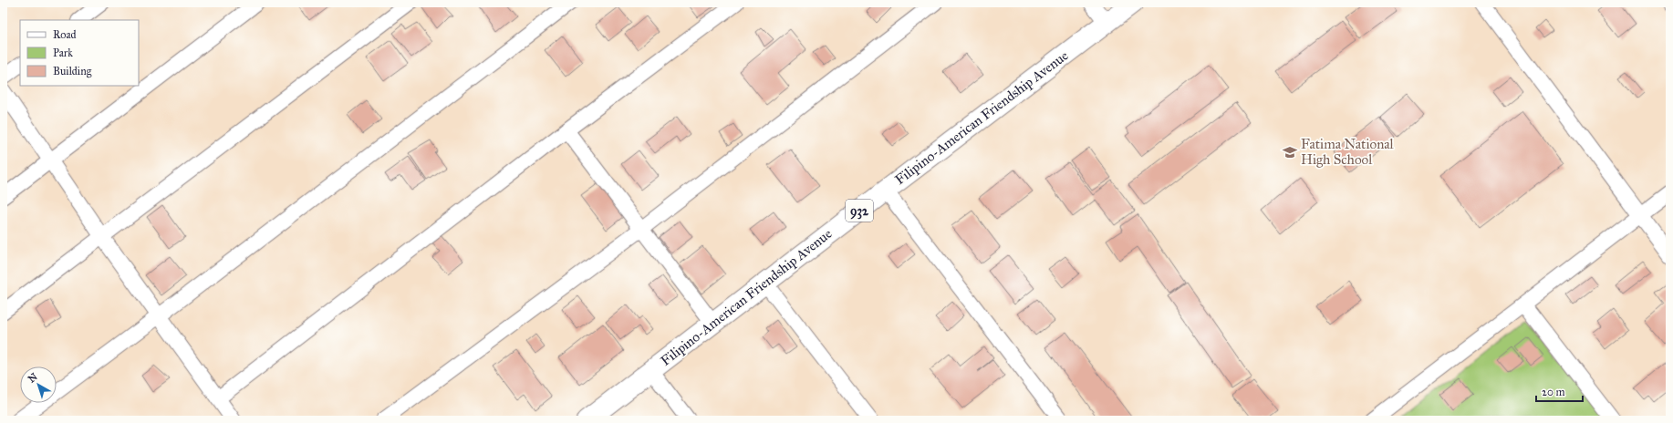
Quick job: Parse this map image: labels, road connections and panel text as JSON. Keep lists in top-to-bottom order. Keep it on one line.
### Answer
{"streets":{"main road":["Filipino-American Friendship Avenue","932"]},"places":{"school or university":["Fatima National High School"]},"legend":["Road","Park","Building"],"scale_bar":"20 m","north":"top left"}
